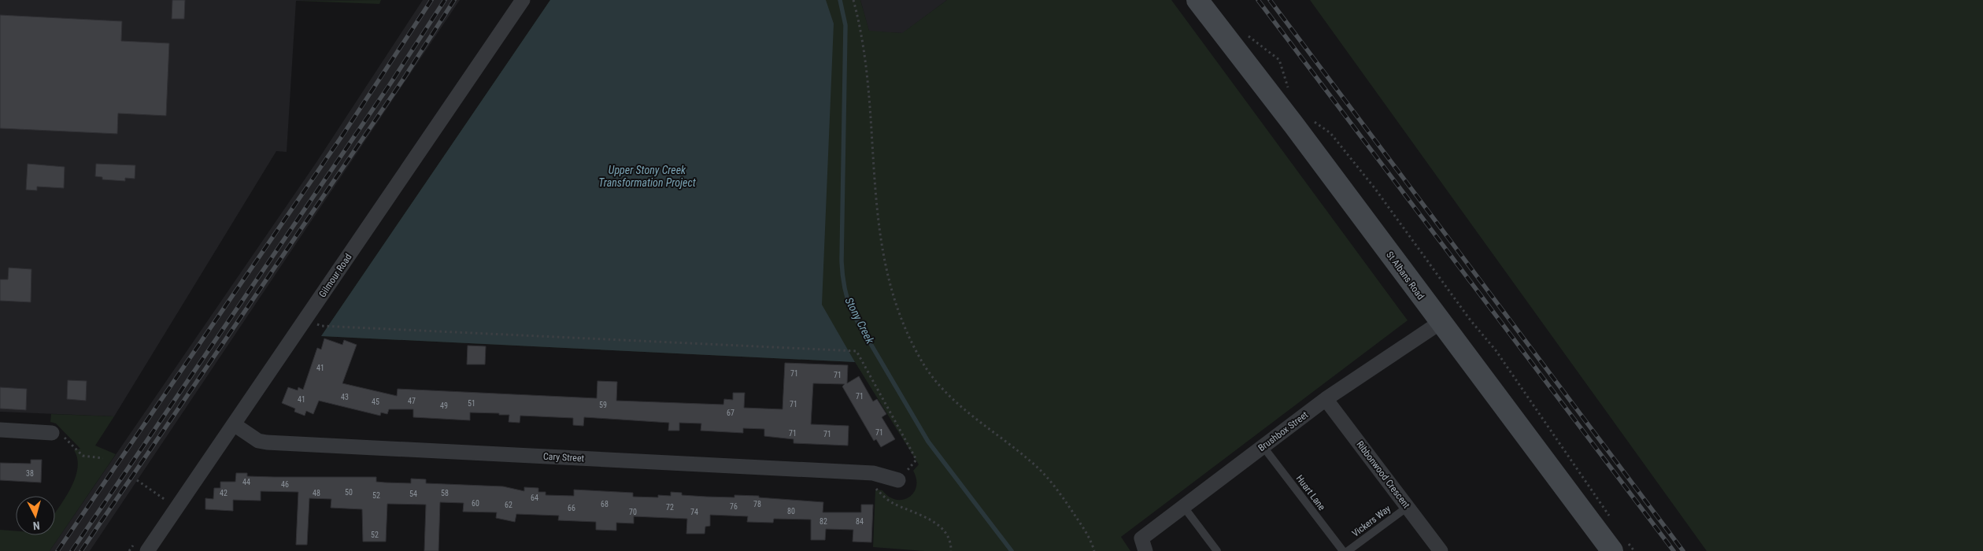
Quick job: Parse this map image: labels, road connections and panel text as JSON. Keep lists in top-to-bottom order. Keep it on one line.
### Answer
{"streets":{"main road":["St Albans Road"],"street":["Gilmour Road","Brushbox Street","Cary Street","Ribbonwood Crescent"],"lane":["Huart Lane","Vickers Way"]},"crossings":[["Gilmour Road","Cary Street"],["St Albans Road","Brushbox Street"],["Brushbox Street","Ribbonwood Crescent"],["Brushbox Street","Huart Lane"],["Ribbonwood Crescent","Vickers Way"]],"water":["Upper Stony Creek Transformation Project","Stony Creek"],"house_numbers":["41","71","71","71","43","41","47","45","51","71","59","49","67","71","71","71","38","44","46","50","42","48","58","54","52","64","60","68","78","62","76","72","66","80","70","74","82","84","52"],"north":"bottom"}
